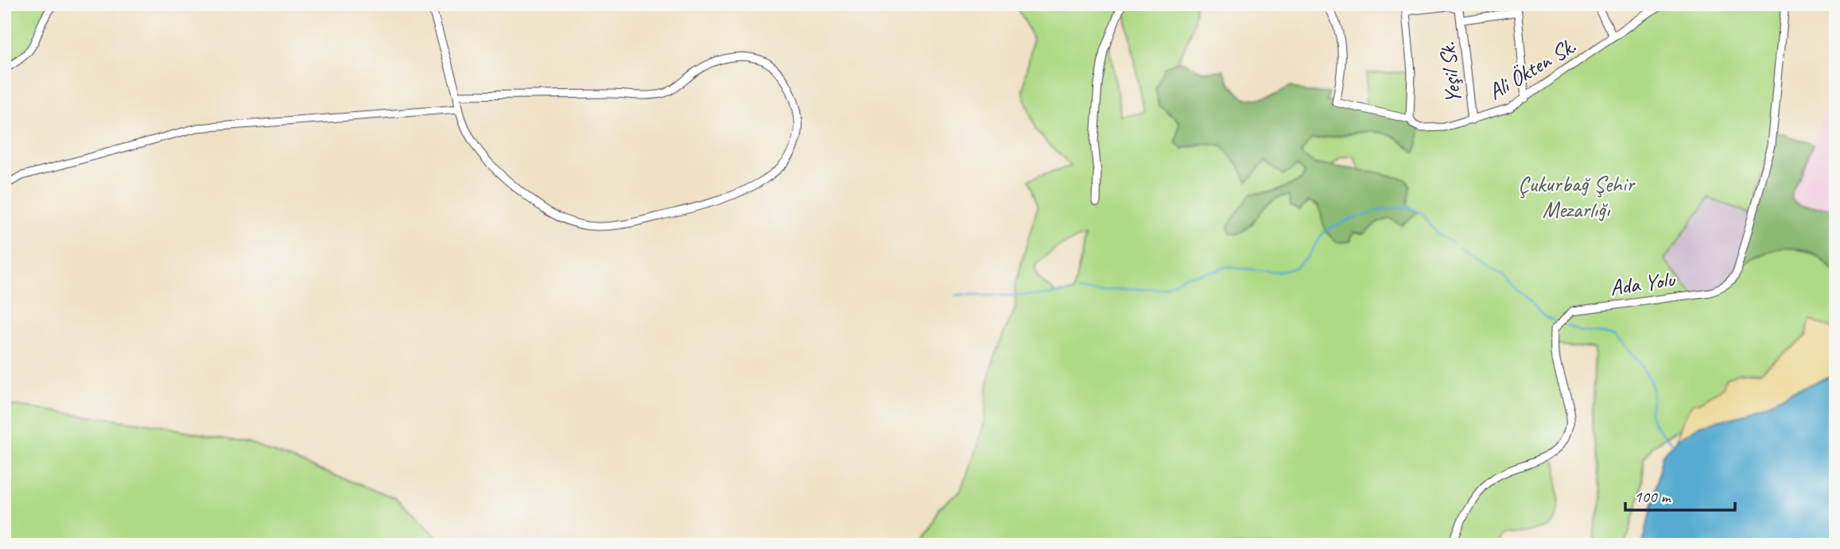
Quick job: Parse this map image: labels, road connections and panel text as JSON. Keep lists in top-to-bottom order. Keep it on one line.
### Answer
{"streets":{"street":["Ali Ökten Sk.","Yeşil Sk.","Ada Yolu"]},"crossings":[["Ali Ökten Sk.","Yeşil Sk."]],"parks":["Çukurbağ Şehir Mezarlığı"],"scale_bar":"100 m"}
